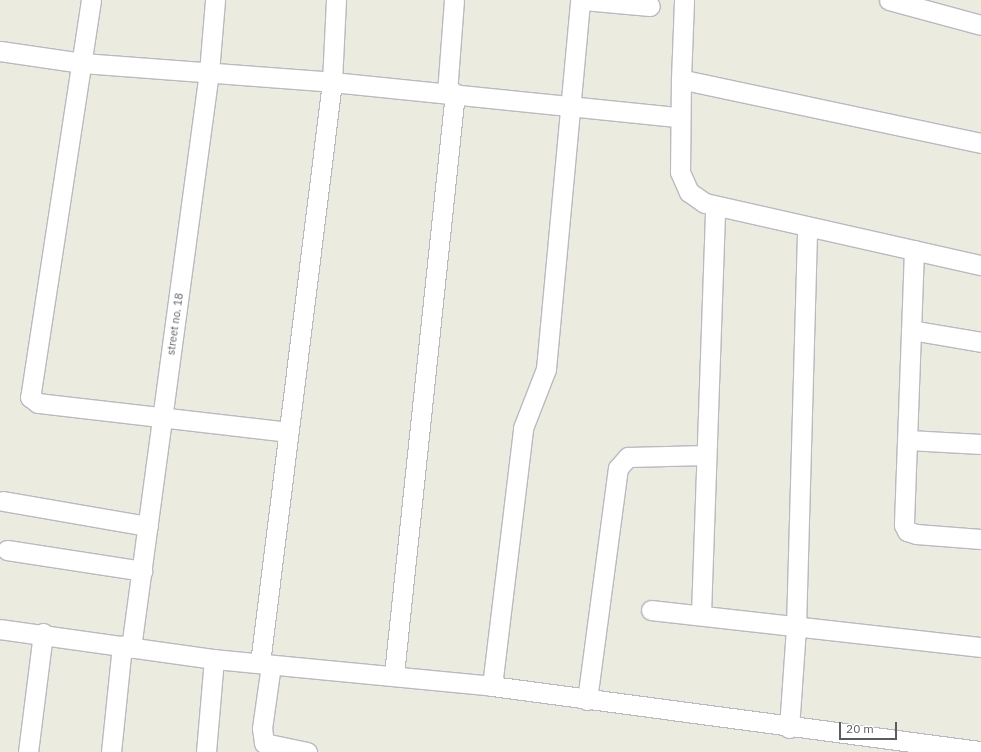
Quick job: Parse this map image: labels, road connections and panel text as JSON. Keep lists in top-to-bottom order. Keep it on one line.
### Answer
{"streets":{"street":["street no. 18"]},"scale_bar":"20 m"}
